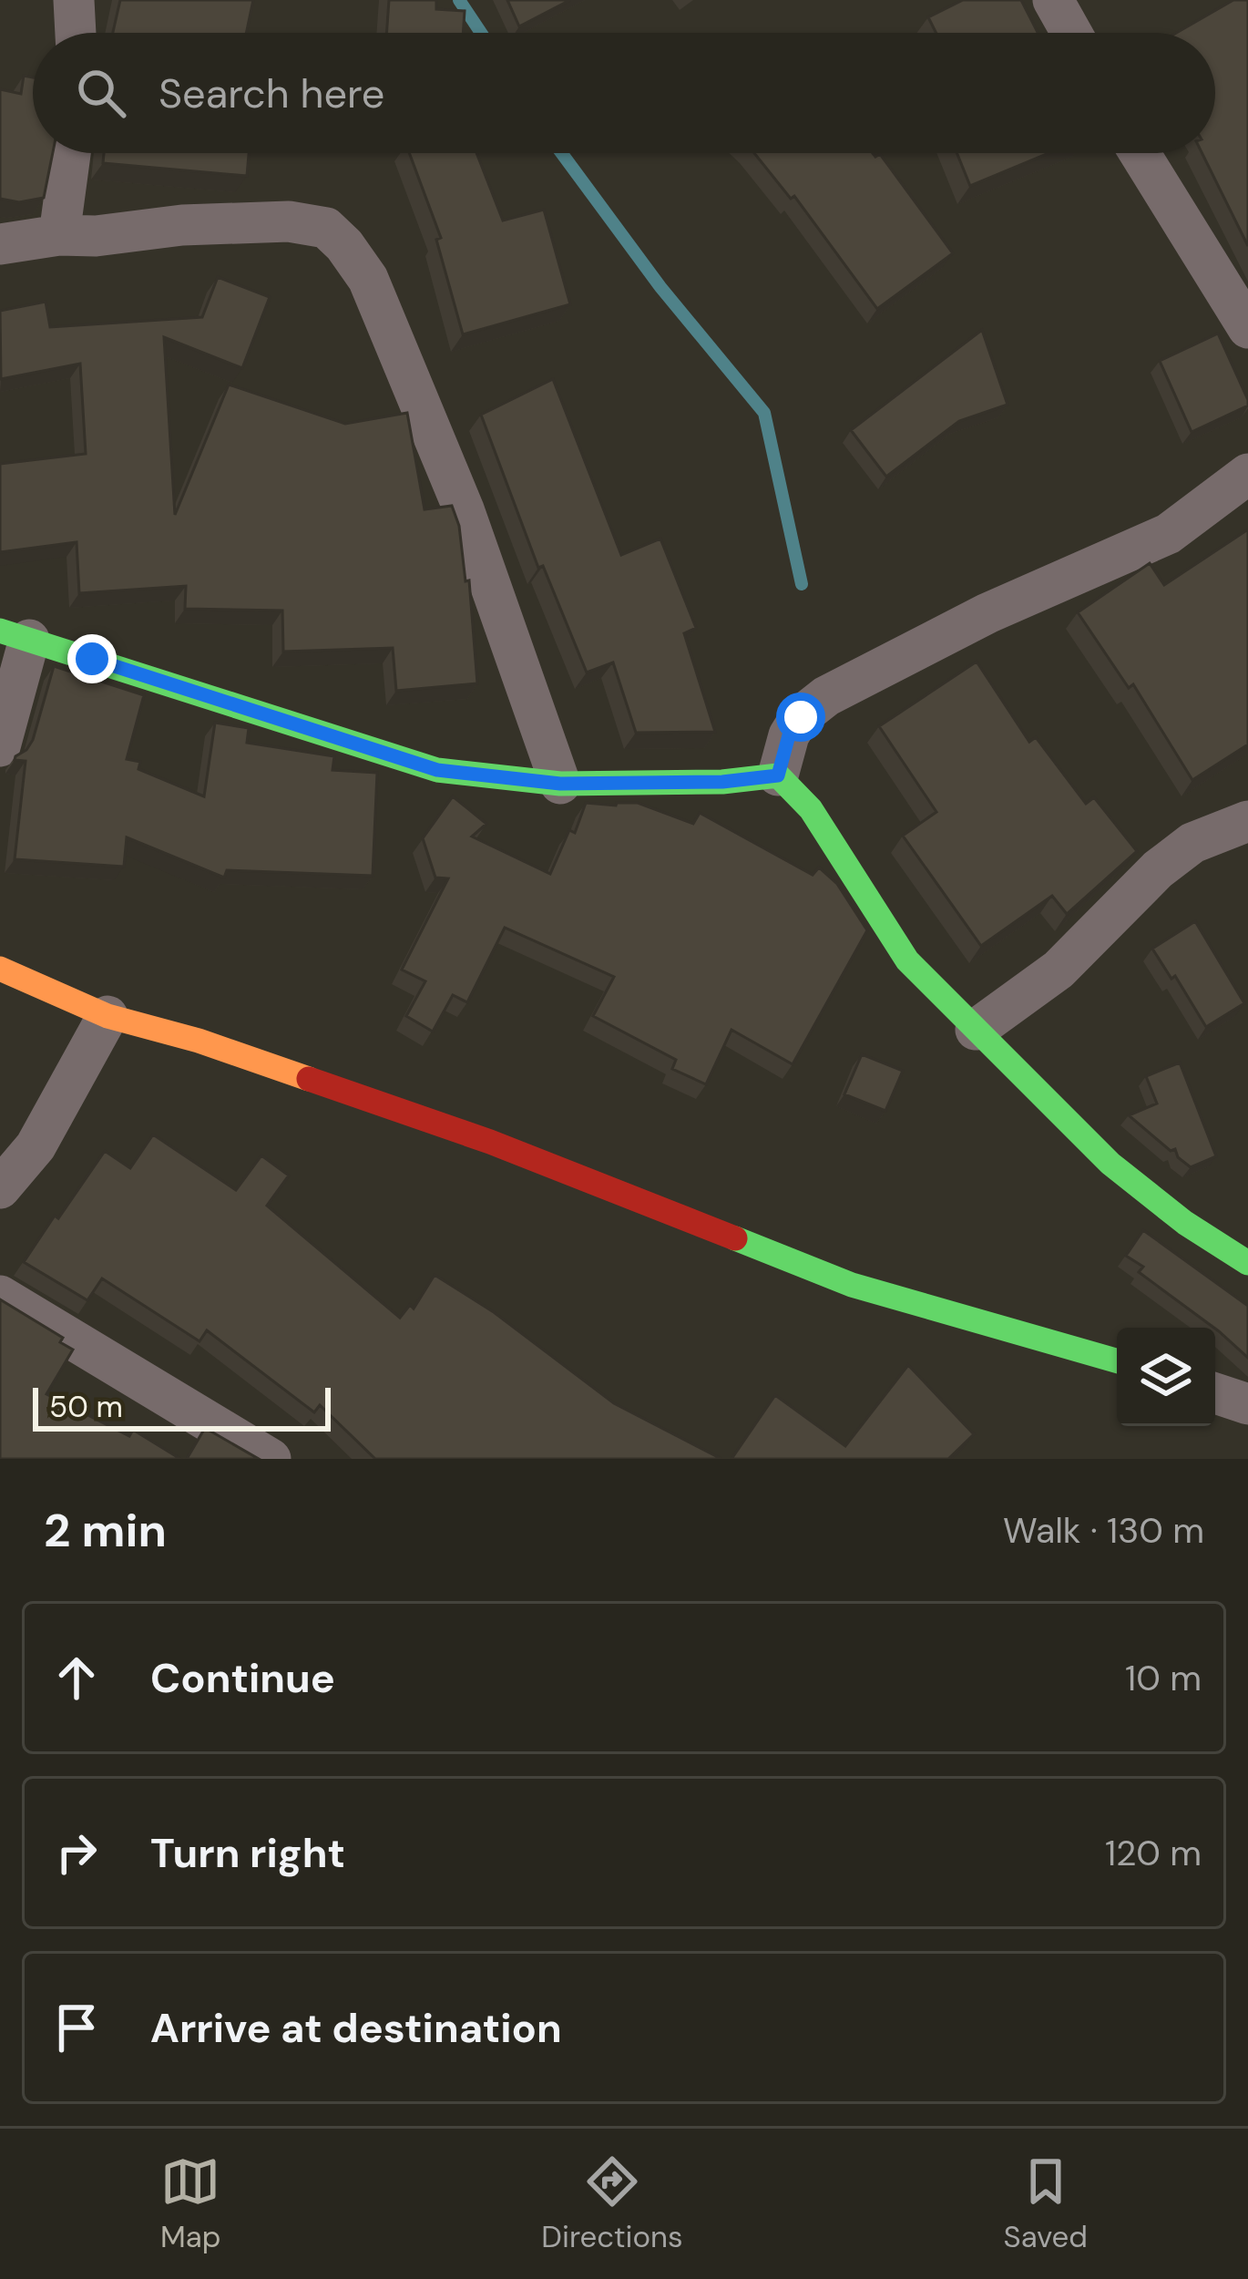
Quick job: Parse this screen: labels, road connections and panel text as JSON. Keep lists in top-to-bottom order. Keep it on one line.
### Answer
{"scale_bar":"50 m","page":{"search":"Search here","scale":"50 m","heading":["2 min","Walk · 130 m"],"list":[["Continue","10 m"],["Turn right","120 m"],"Arrive at destination"],"nav":["Map","Directions","Saved"]}}
